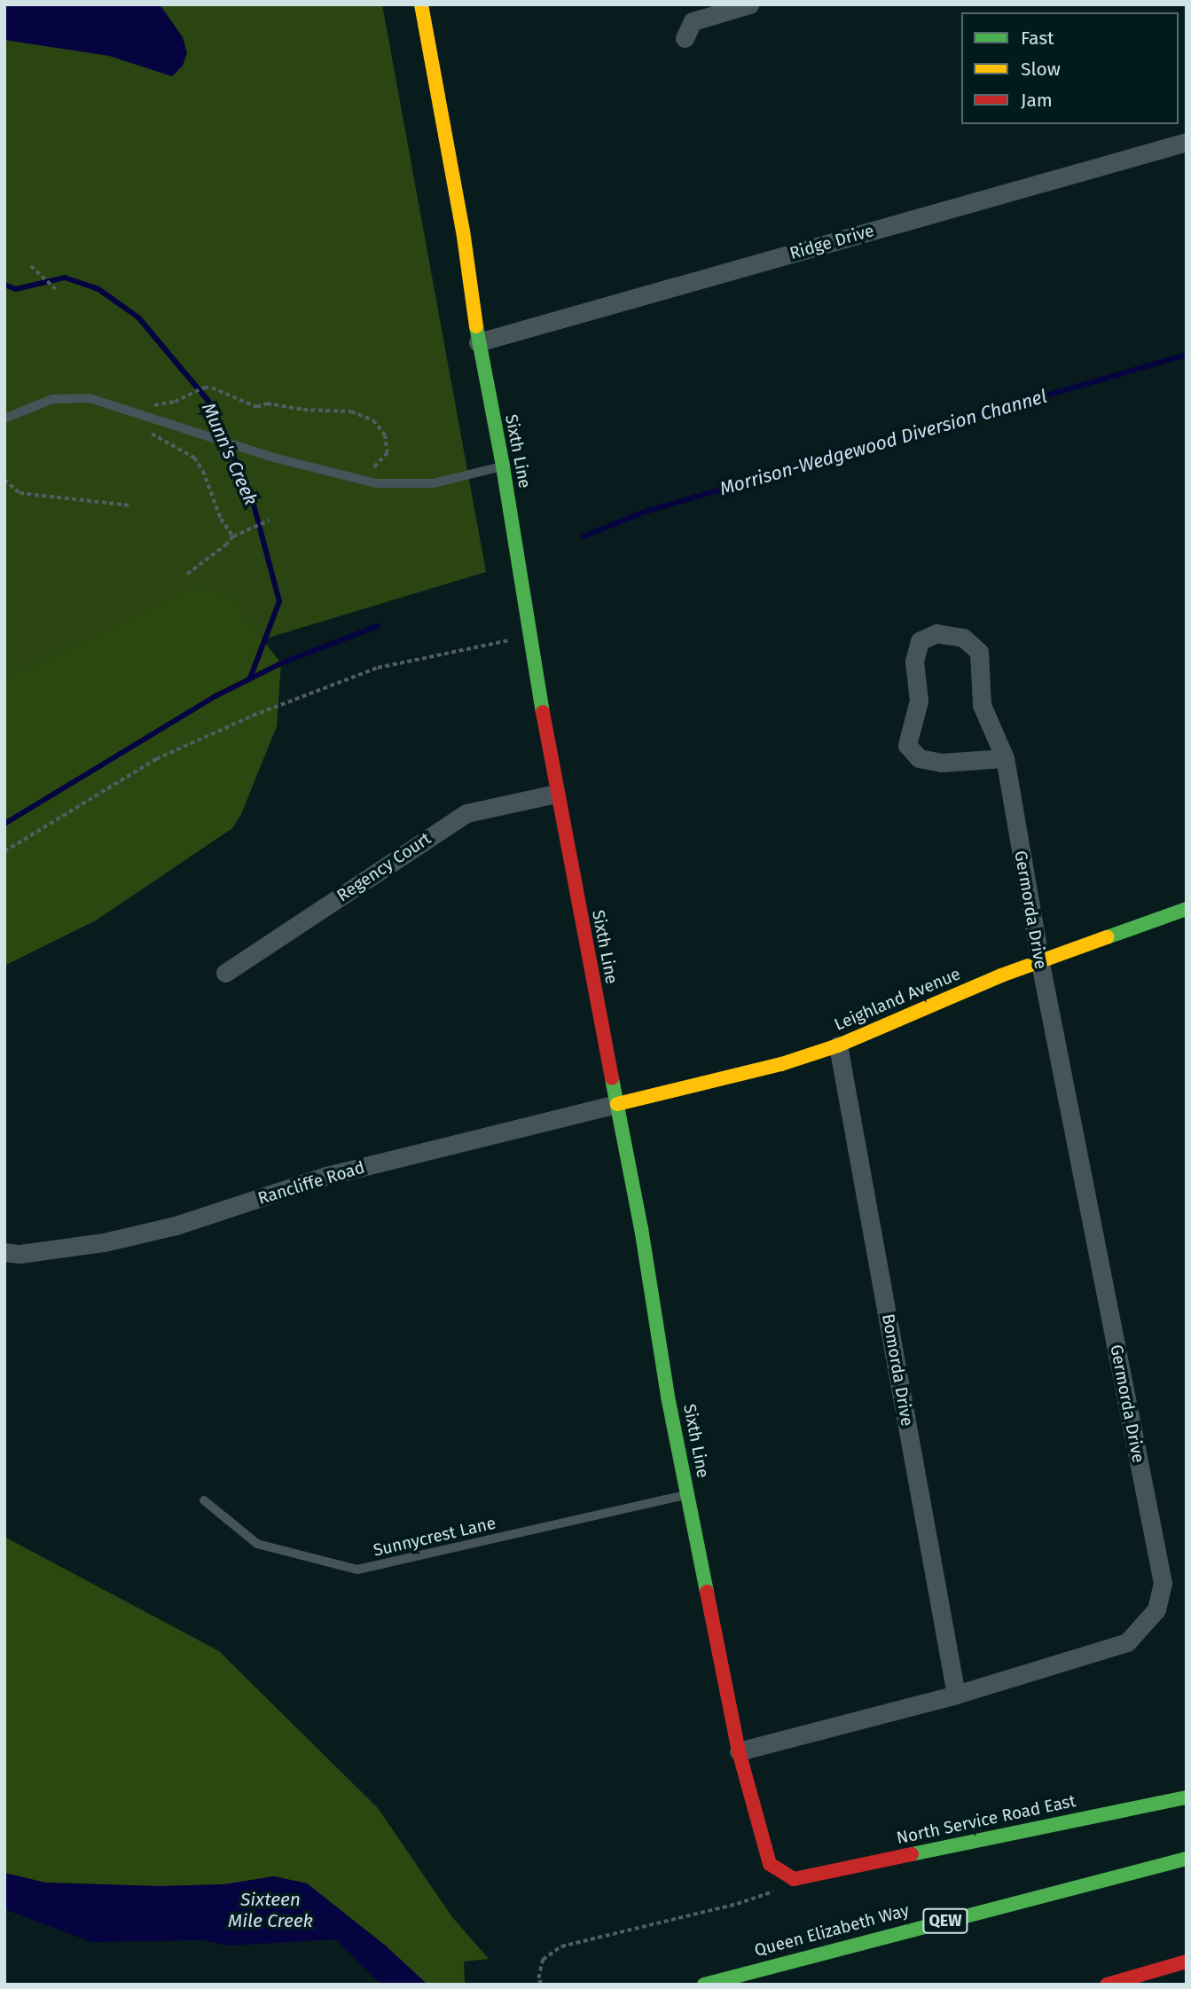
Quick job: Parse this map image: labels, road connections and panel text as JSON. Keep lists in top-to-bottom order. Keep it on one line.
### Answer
{"streets":{"main road":["Sixth Line","Leighland Avenue","North Service Road East","QEW","Queen Elizabeth Way"],"street":["Ridge Drive","Regency Court","Germorda Drive","Rancliffe Road","Bomorda Drive"],"lane":["Sunnycrest Lane"]},"crossings":[["Ridge Drive","Sixth Line"],["Sixth Line","Regency Court"],["Sixth Line","Germorda Drive"],["Sixth Line","Leighland Avenue"],["Sixth Line","Rancliffe Road"],["Sixth Line","Sunnycrest Lane"],["Sixth Line","North Service Road East"],["Germorda Drive","Leighland Avenue"],["Germorda Drive","Bomorda Drive"],["Leighland Avenue","Rancliffe Road"],["Leighland Avenue","Bomorda Drive"]],"water":["Morrison-Wedgewood Diversion Channel","Munn's Creek","Sixteen Mile Creek"],"legend":["Fast","Slow","Jam"]}
